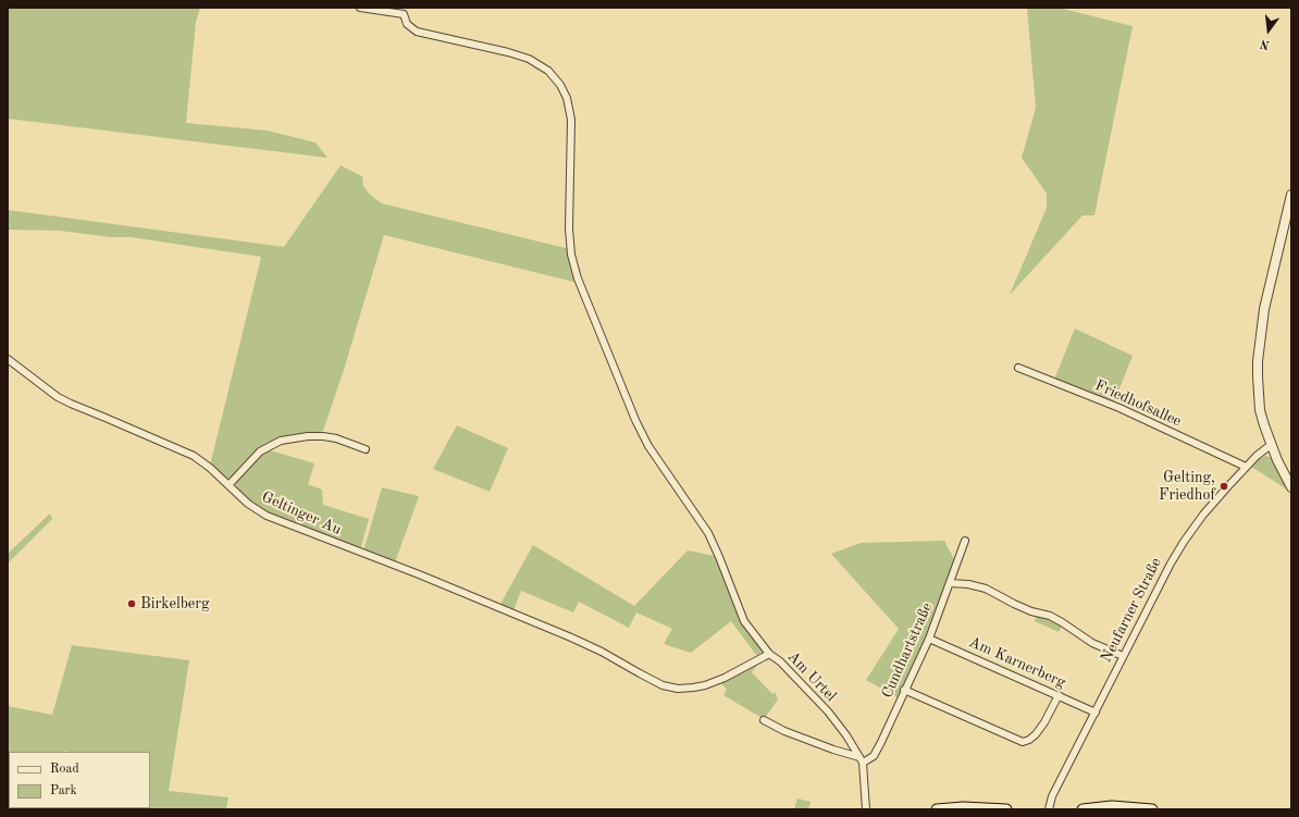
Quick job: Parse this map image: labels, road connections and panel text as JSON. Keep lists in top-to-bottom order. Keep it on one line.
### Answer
{"streets":{"street":["Friedhofsallee","Geltinger Au","Neufarner Straße","Cundhartstraße","Am Karnerberg","Am Urtel"]},"crossings":[["Friedhofsallee","Neufarner Straße"],["Geltinger Au","Am Urtel"],["Neufarner Straße","Am Karnerberg"],["Cundhartstraße","Am Karnerberg"],["Cundhartstraße","Am Urtel"]],"places":["Gelting, Friedhof","Birkelberg"],"legend":["Road","Park"],"north":"bottom"}
